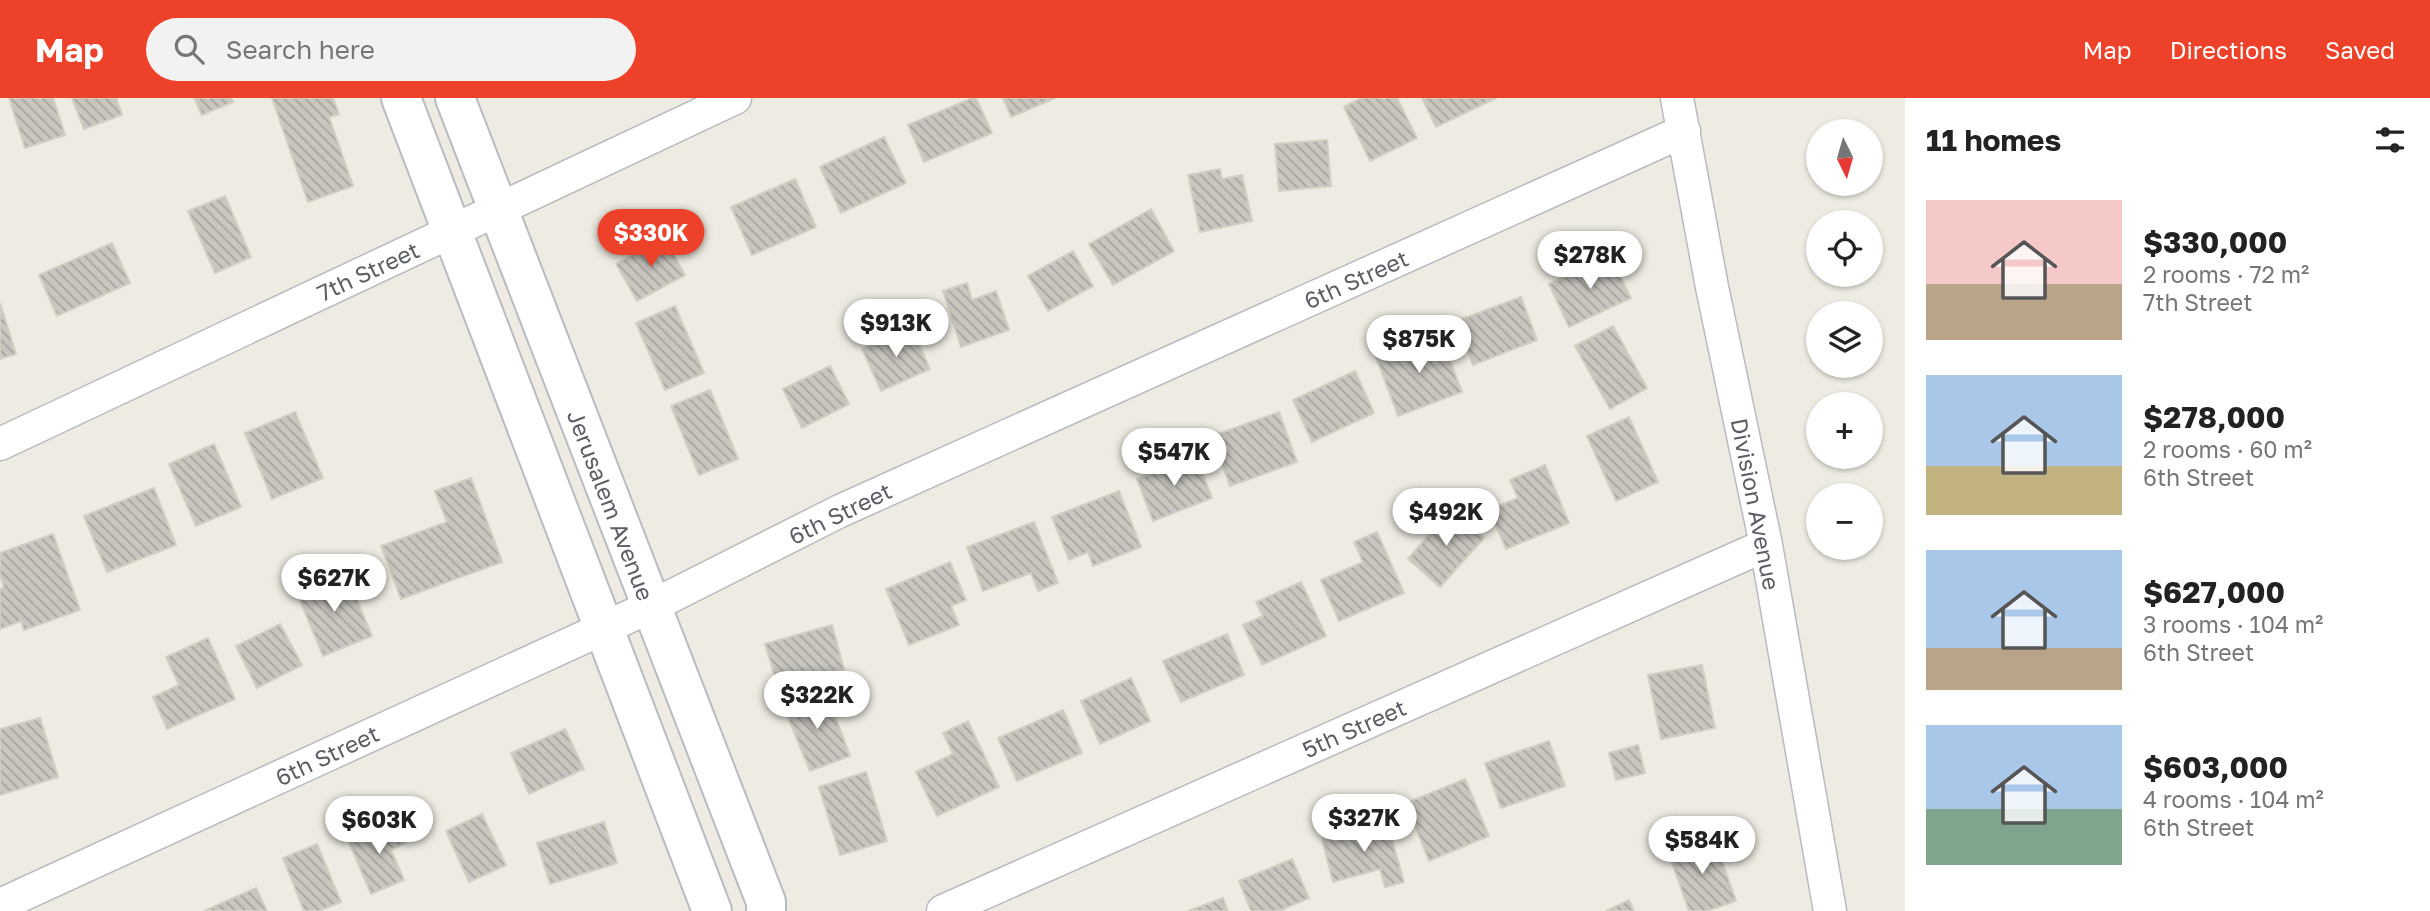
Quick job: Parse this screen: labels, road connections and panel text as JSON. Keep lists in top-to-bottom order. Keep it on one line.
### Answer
{"streets":{"main road":["Jerusalem Avenue"],"street":["7th Street","6th Street","Division Avenue","5th Street"]},"crossings":[["7th Street","Jerusalem Avenue"],["6th Street","Division Avenue"],["6th Street","Jerusalem Avenue"],["Division Avenue","5th Street"]],"north":"bottom","page":{"header":"Map","search":"Search here","nav":["Map","Directions","Saved"],"heading":"11 homes","map_buttons":["+","−"],"list":[{"name":"$330,000","note":"2 rooms · 72 m² · 7th Street"},{"name":"$278,000","note":"2 rooms · 60 m² · 6th Street"},{"name":"$627,000","note":"3 rooms · 104 m² · 6th Street"},{"name":"$603,000","note":"4 rooms · 104 m² · 6th Street"}],"price":["$330K","$278K","$913K","$875K","$547K","$492K","$627K","$322K","$327K","$603K","$584K"]}}
